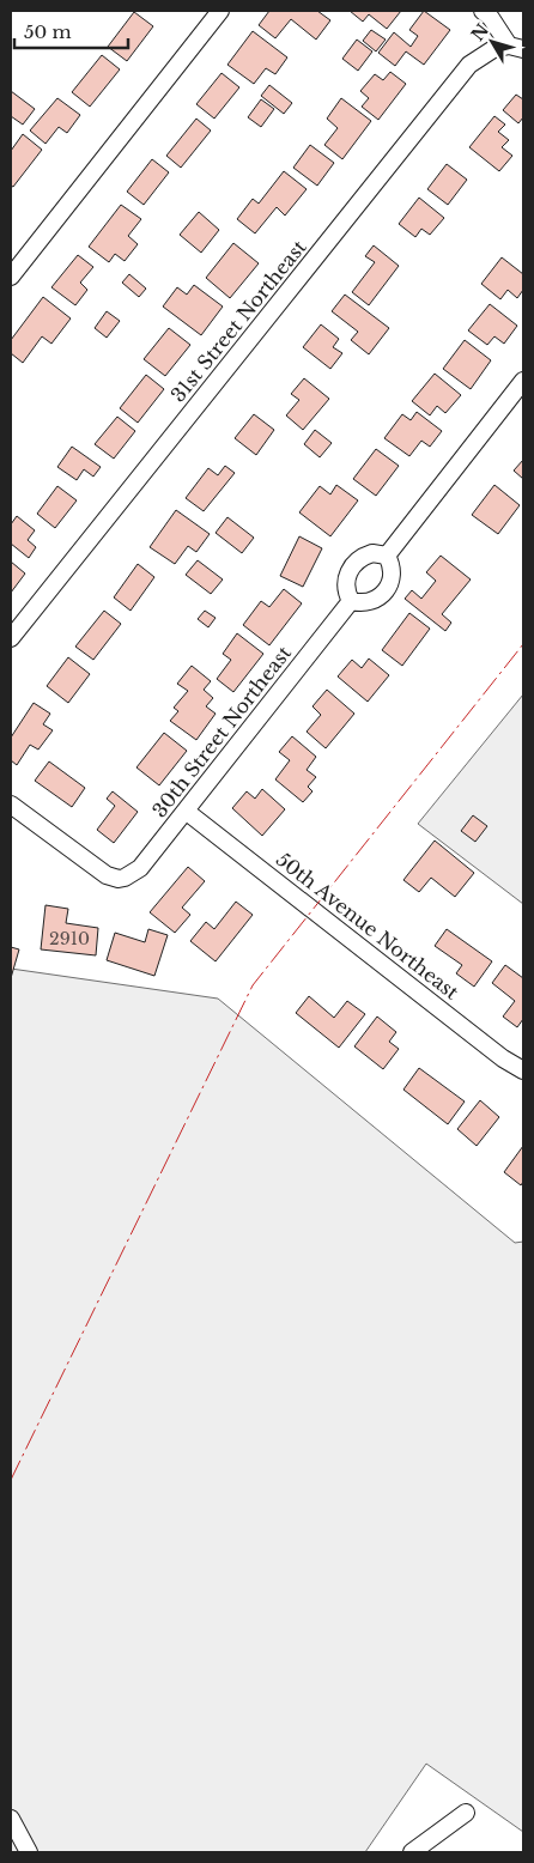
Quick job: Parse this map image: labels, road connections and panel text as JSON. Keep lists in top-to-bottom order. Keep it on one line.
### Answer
{"streets":{"street":["31st Street Northeast","30th Street Northeast","50th Avenue Northeast"]},"crossings":[["30th Street Northeast","50th Avenue Northeast"]],"house_numbers":["2910"],"scale_bar":"50 m","north":"top left"}
